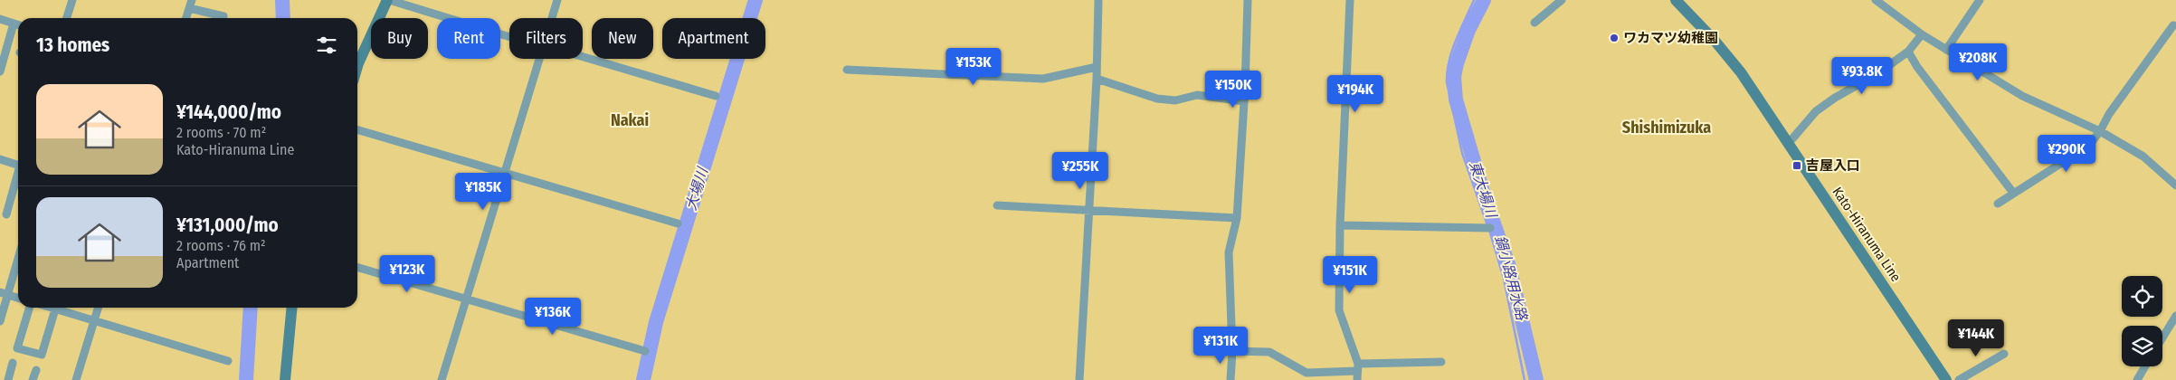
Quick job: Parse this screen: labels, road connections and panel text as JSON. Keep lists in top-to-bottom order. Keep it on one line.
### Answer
{"streets":{"main road":["Kato-Hiranuma Line"]},"districts":["Nakai","Shishimizuka"],"water":["大場川","東大場川","鍋小路用水路"],"places":{"other":["ワカマツ幼稚園"],"transit":["吉屋入口"]},"page":{"chip":["Buy","Rent","Filters","New","Apartment"],"heading":"13 homes","price":["¥208K","¥153K","¥93.8K","¥150K","¥194K","¥290K","¥255K","¥185K","¥123K","¥151K","¥136K","¥144K","¥131K"],"list":[{"name":"¥144,000/mo","note":"2 rooms · 70 m² · Kato-Hiranuma Line"},{"name":"¥131,000/mo","note":"2 rooms · 76 m² · Apartment"}]}}
